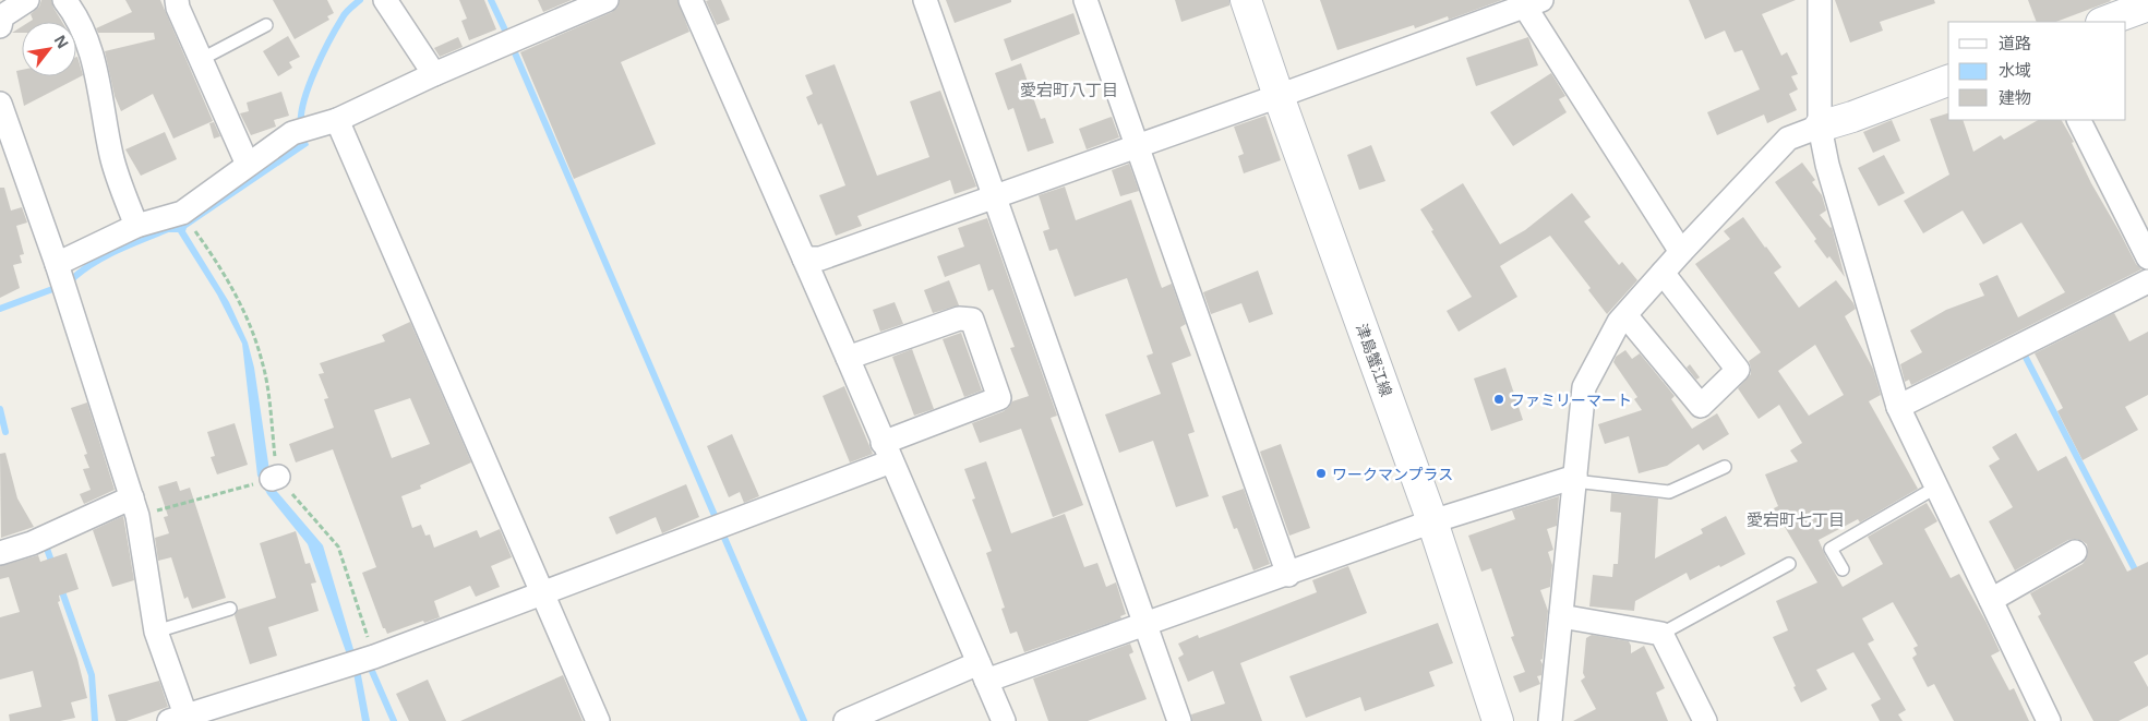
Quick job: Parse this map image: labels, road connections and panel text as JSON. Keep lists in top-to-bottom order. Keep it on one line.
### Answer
{"streets":{"main road":["津島蟹江線"]},"districts":["愛宕町八丁目","愛宕町七丁目"],"places":["ファミリーマート","ワークマンプラス"],"legend":["道路","水域","建物"],"north":"top right"}
